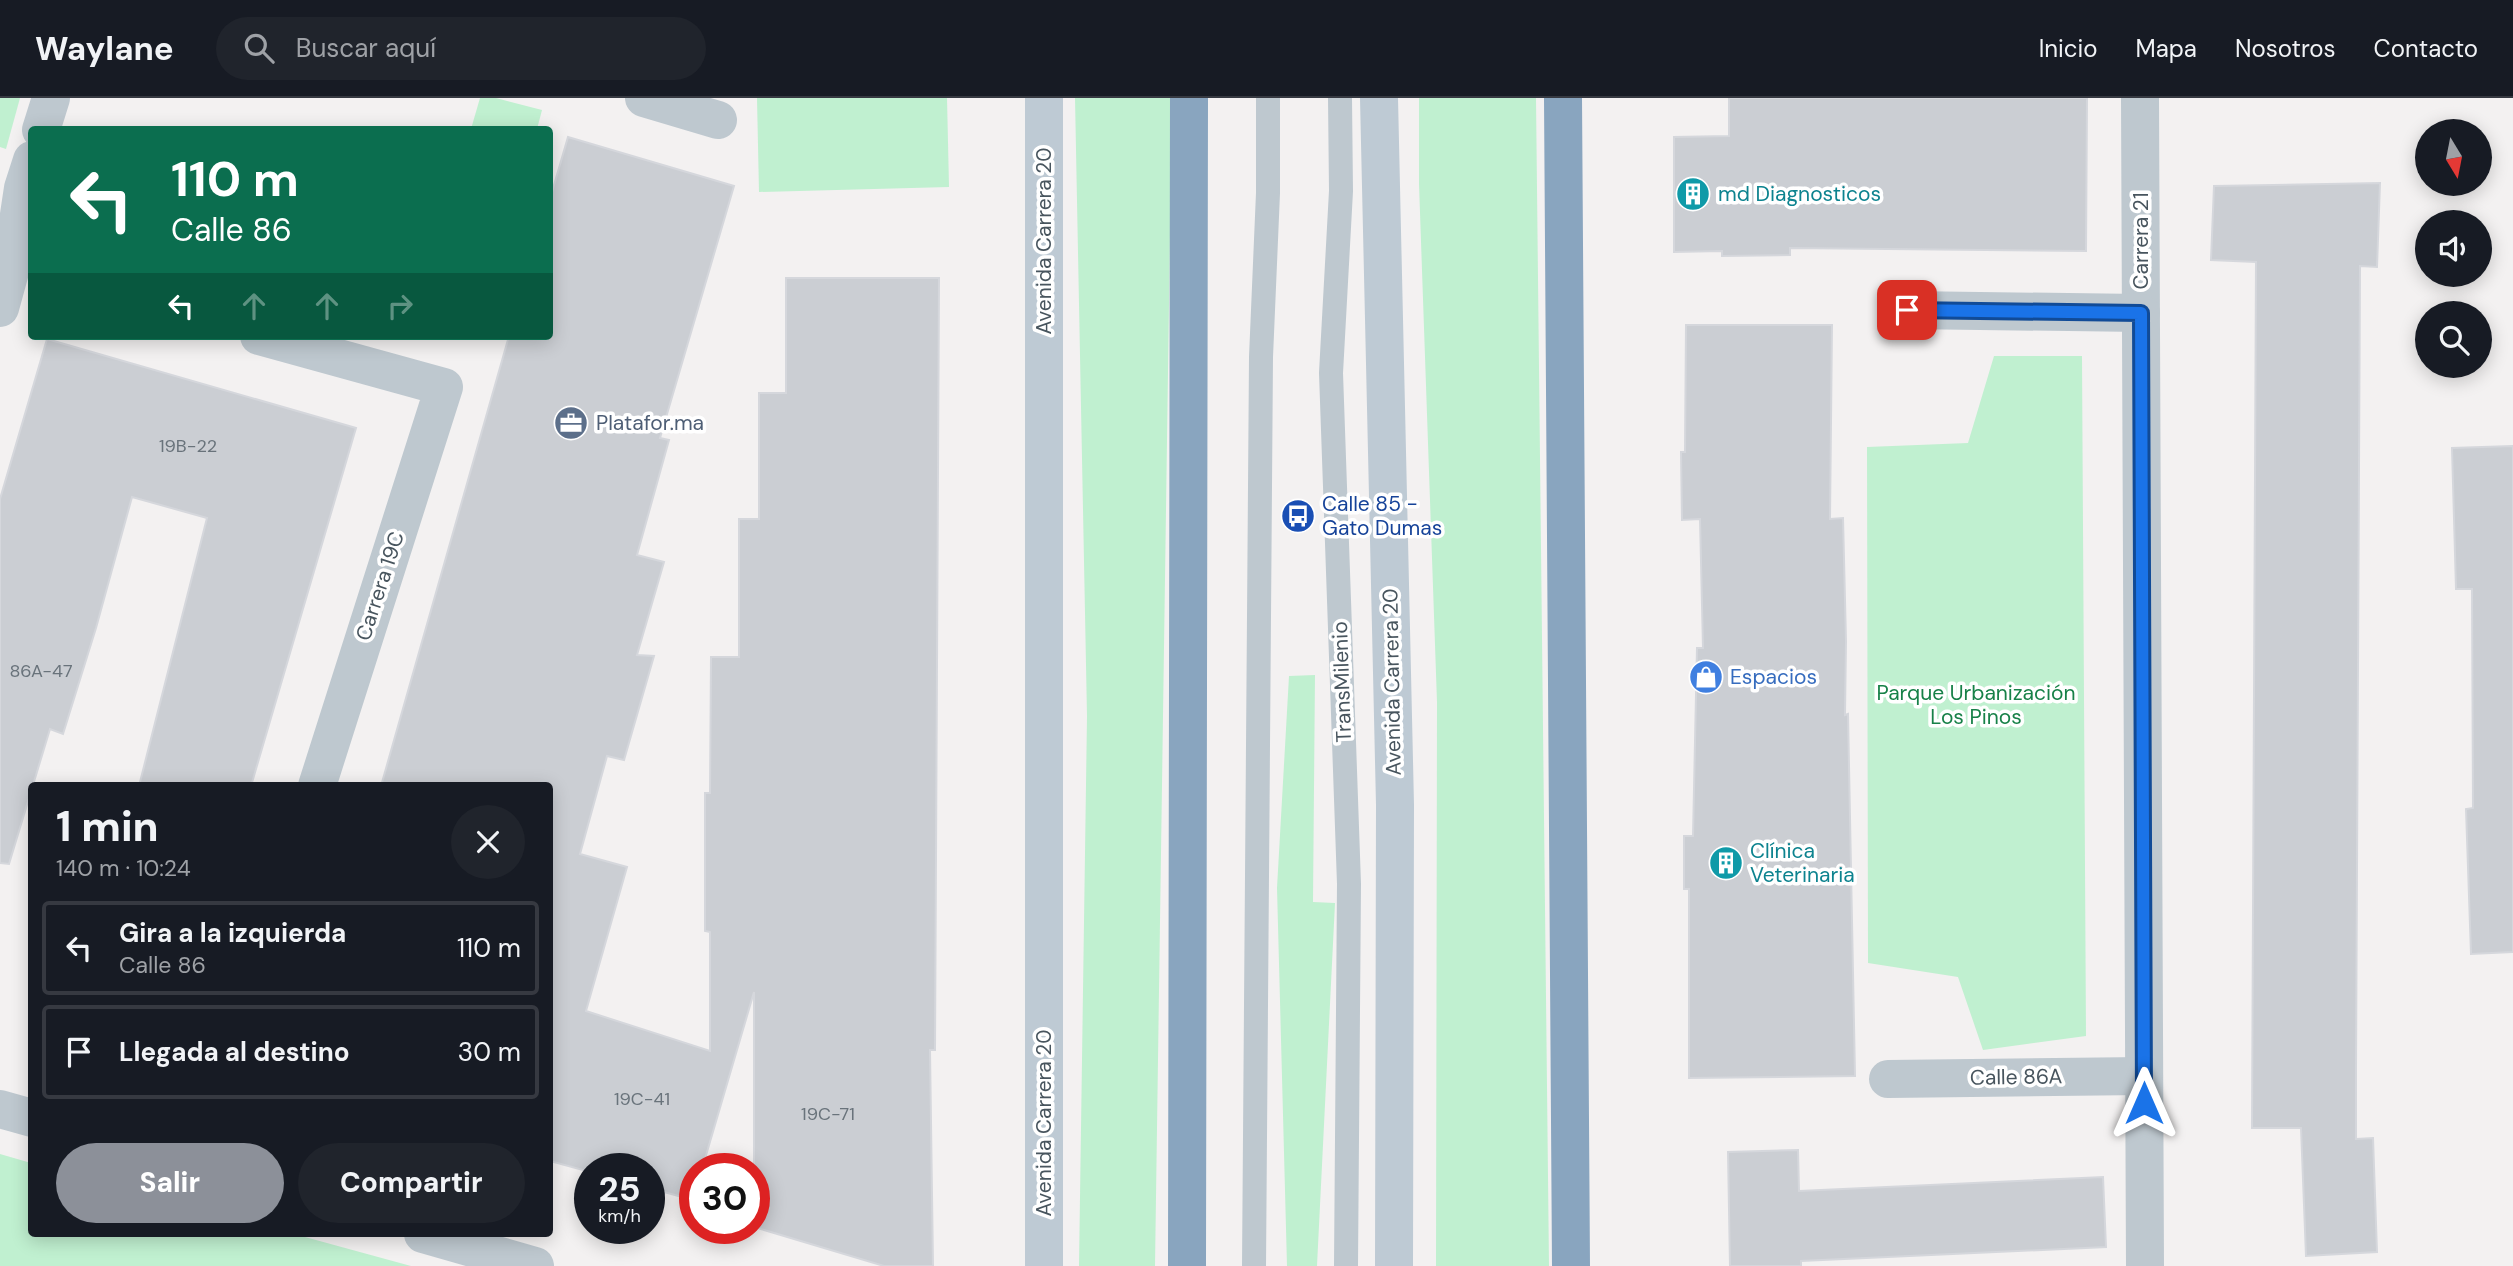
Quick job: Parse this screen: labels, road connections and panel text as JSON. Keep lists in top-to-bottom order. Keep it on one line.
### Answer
{"streets":{"main road":["Avenida Carrera 20"],"street":["Carrera 21","Carrera 19C","Calle 86A"],"lane":["TransMilenio"]},"crossings":[["Carrera 21","Calle 86A"]],"parks":["Parque Urbanización Los Pinos"],"places":{"building":["md Diagnosticos","Clínica Veterinaria"],"office":["Platafor.ma"],"bus stop":["Calle 85 - Gato Dumas"],"shop":["Espacios"]},"house_numbers":["19B-22","86A-47","19C-41","19C-71"],"north":"bottom","page":{"header":"Waylane","search":"Buscar aquí","nav":["Inicio","Mapa","Nosotros","Contacto"],"turn":["110 m","Calle 86"],"heading":["1 min","140 m · 10:24"],"list":[{"name":"Gira a la izquierda","note":"Calle 86","value":"110 m"},{"name":"Llegada al destino","value":"30 m"}],"buttons":["Salir","Compartir"],"speed":"25 km/h","limit":"30"}}
